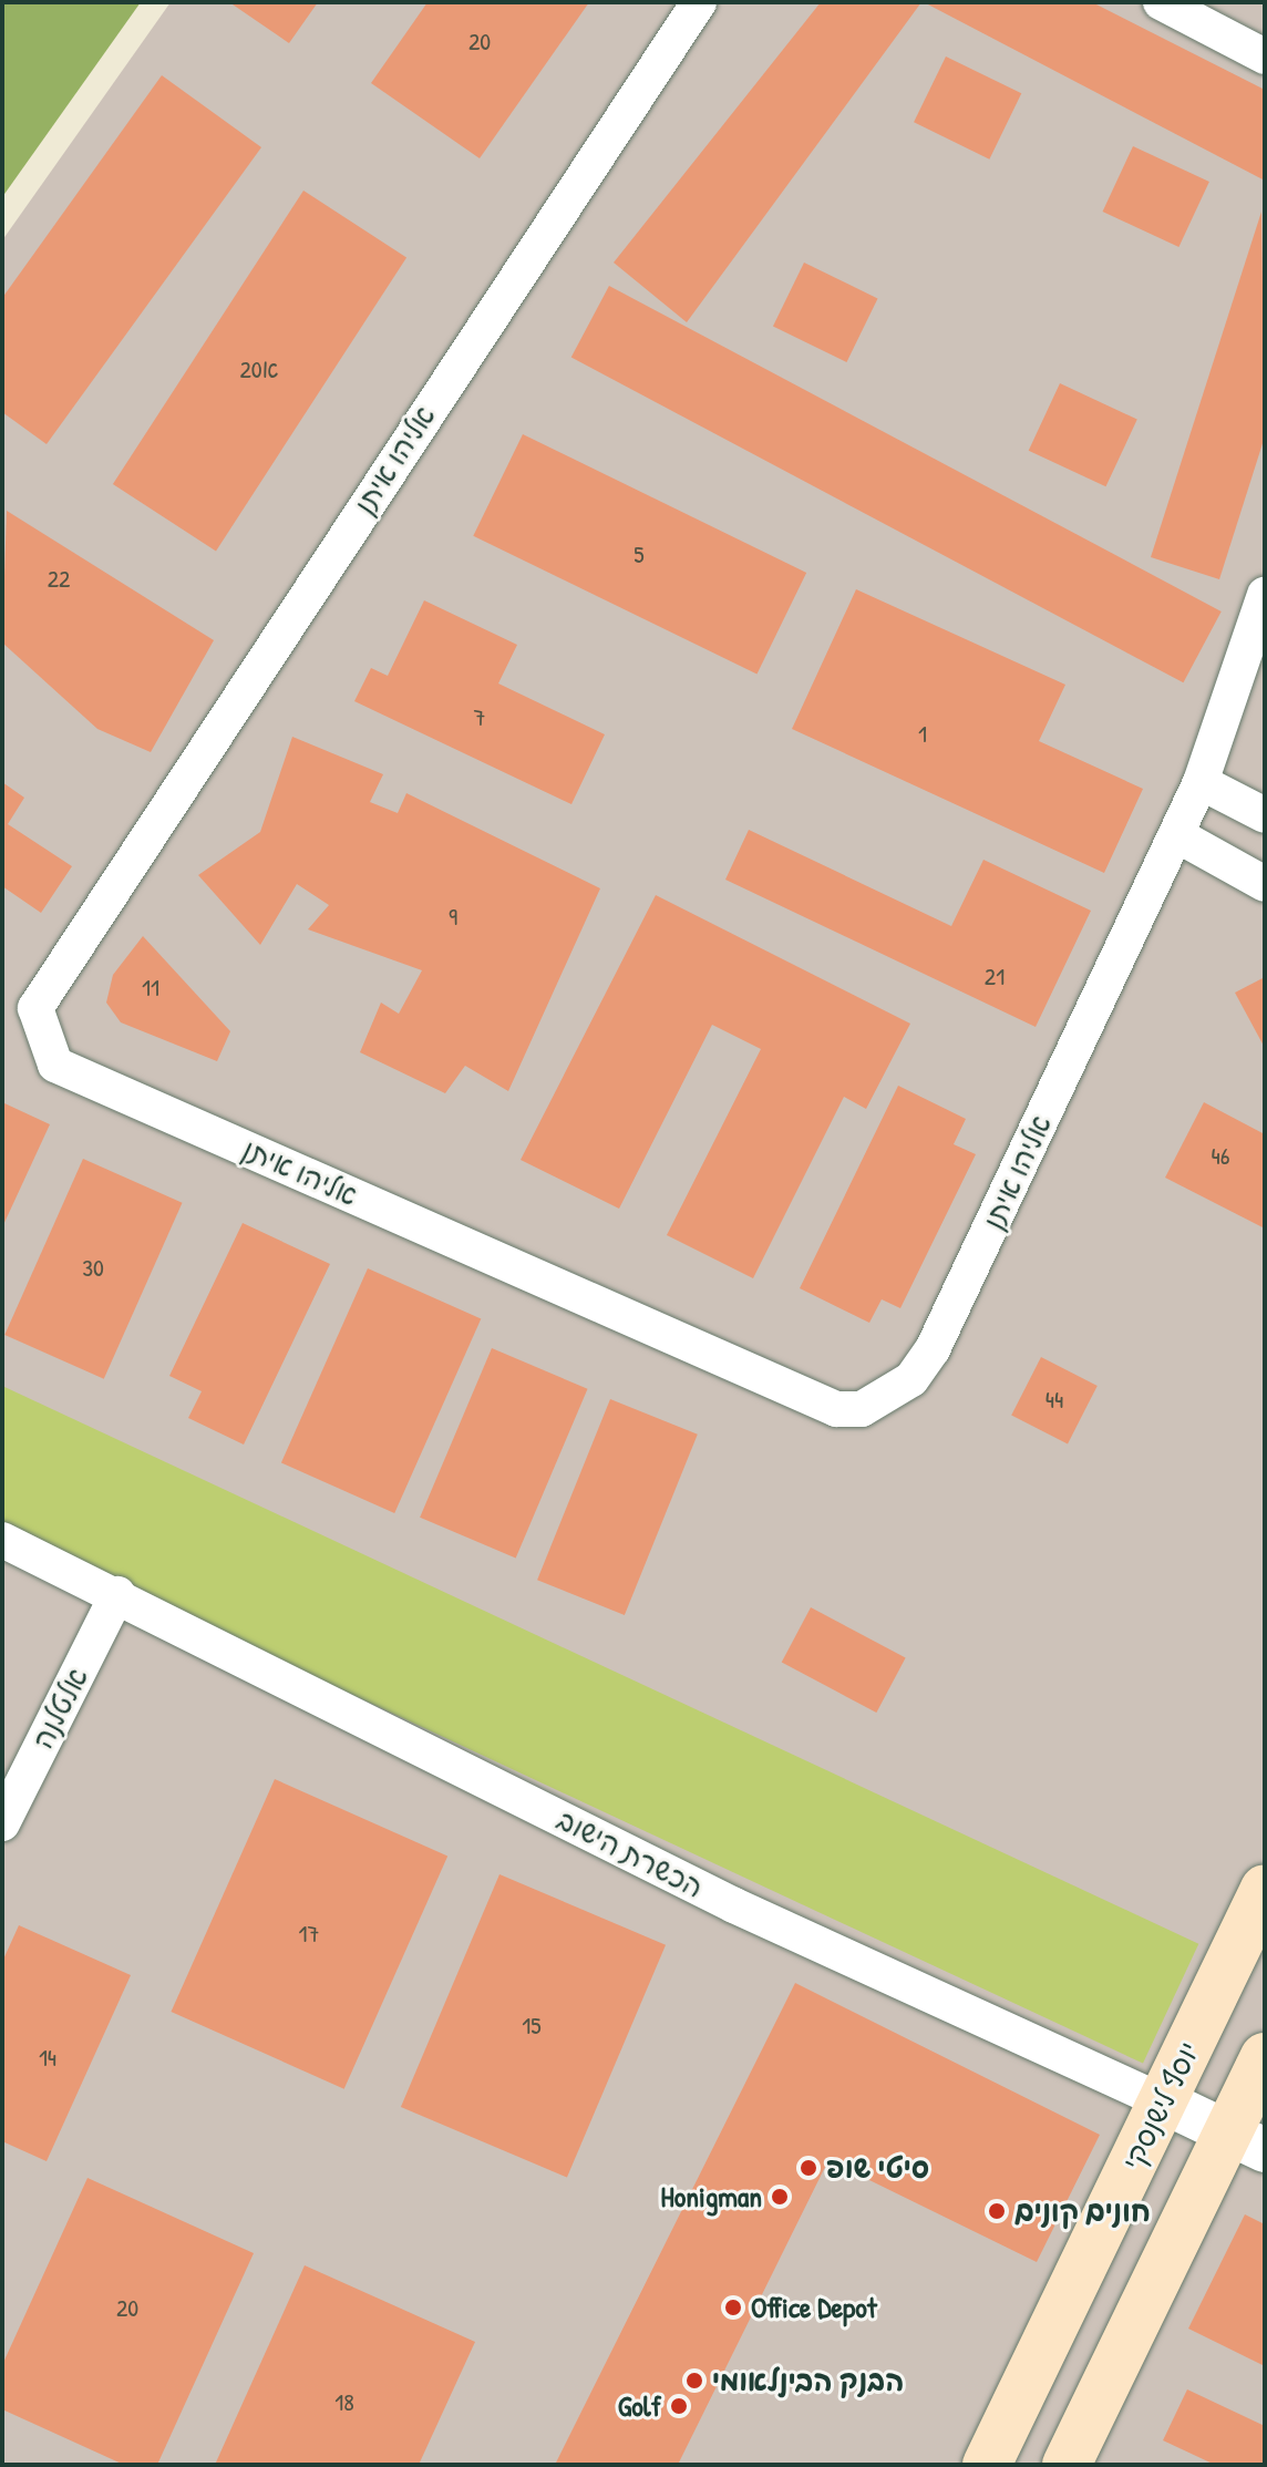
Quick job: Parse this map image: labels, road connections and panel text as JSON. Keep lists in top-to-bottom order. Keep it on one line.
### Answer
{"streets":{"main road":["יוסף לישנסקי"],"street":["אליהו איתן","אלטלנה","הכשרת הישוב"]},"crossings":[["אלטלנה","הכשרת הישוב"],["הכשרת הישוב","יוסף לישנסקי"]],"places":["סיטי שופ","Honigman","חונים קונים","Office Depot","הבנק הבינלאומי","Golf"],"house_numbers":["20","20א","5","22","7","1","9","21","11","46","30","44","17","15","14","20","18"]}
